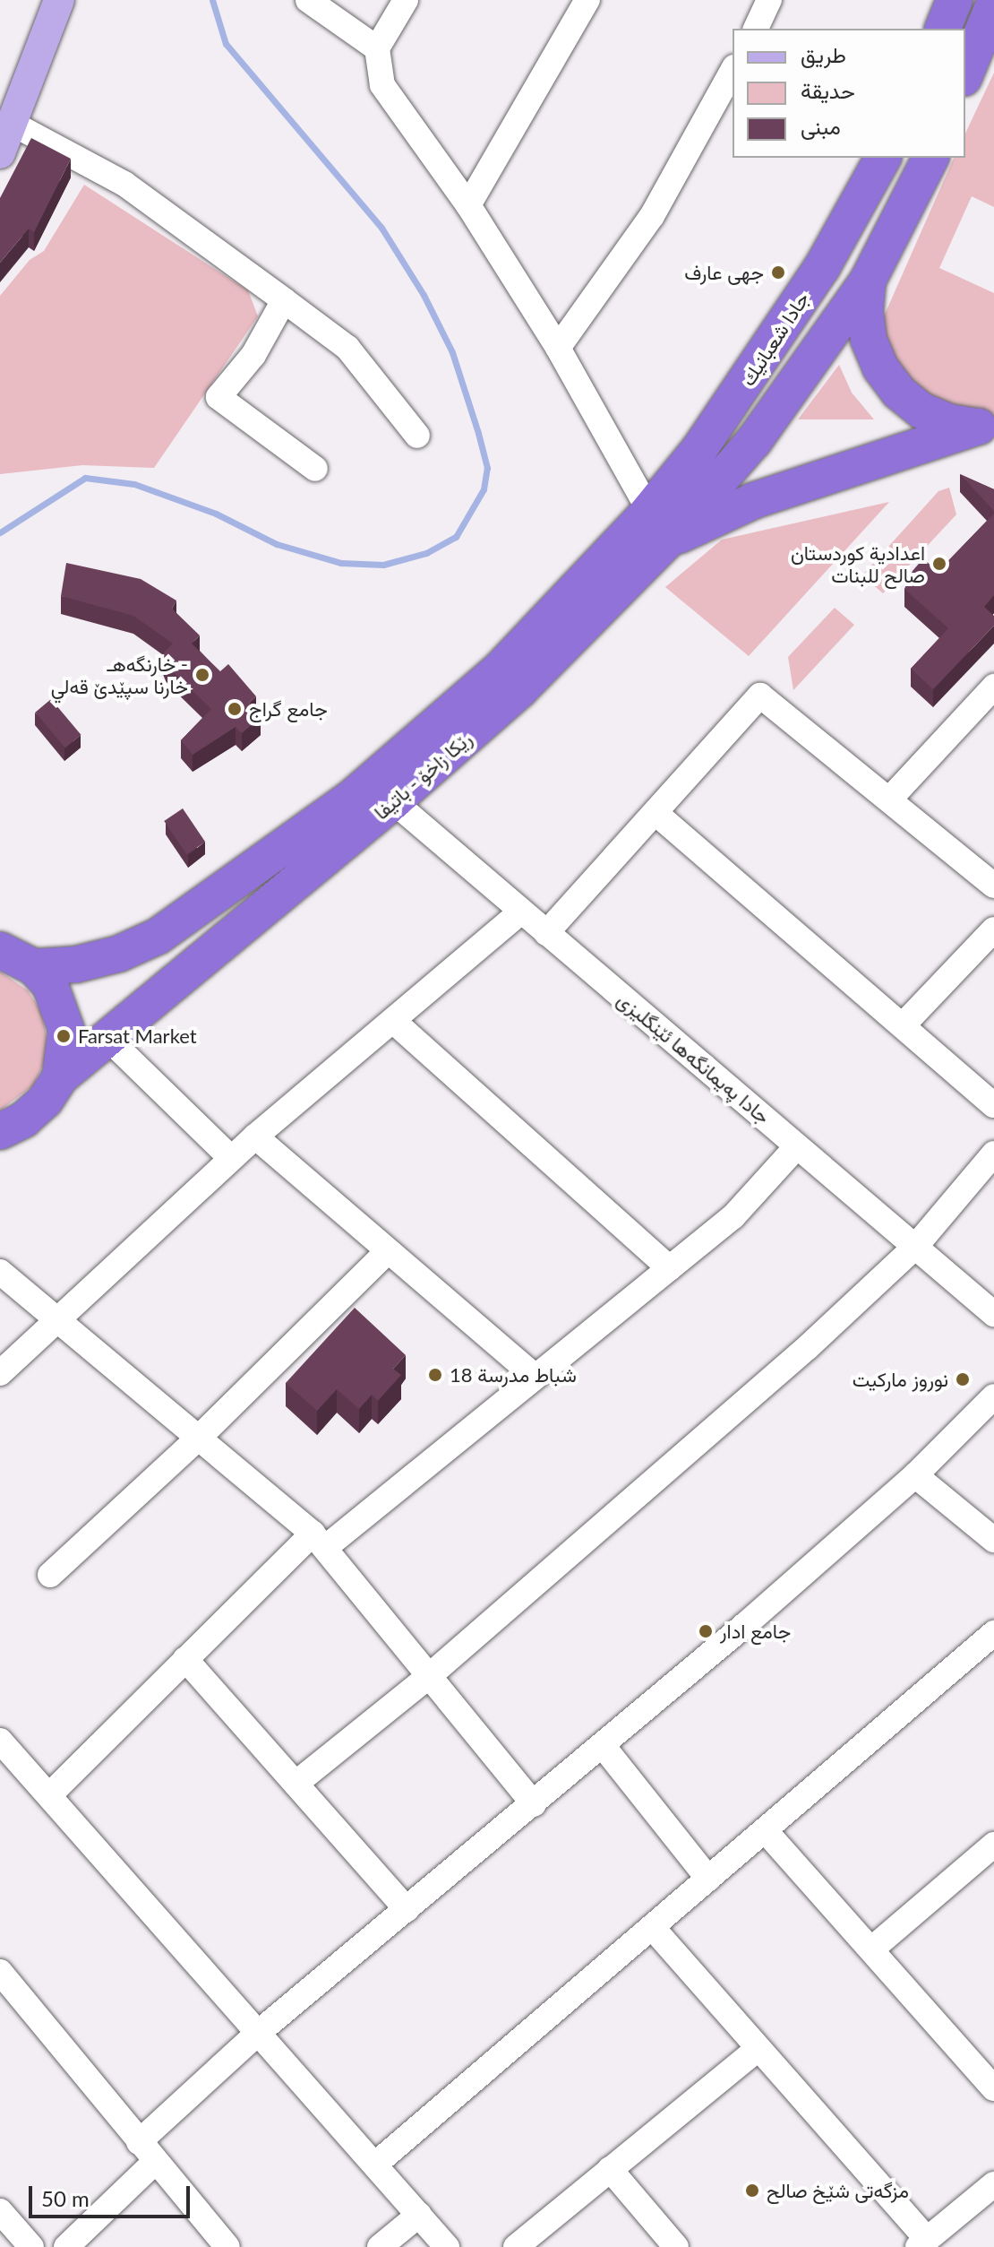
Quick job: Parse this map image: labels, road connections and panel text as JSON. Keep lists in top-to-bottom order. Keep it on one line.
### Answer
{"streets":{"highway":["جادا شعبانيك","رێکا زاخۆ - باتیفا"],"street":["جادا په‌يمانگه‌ها ئێنگليزى"]},"crossings":[["جادا شعبانيك","رێکا زاخۆ - باتیفا"],["رێکا زاخۆ - باتیفا","جادا په‌يمانگه‌ها ئێنگليزى"]],"places":["جهى عارف","اعدادية كوردستان صالح للبنات","خارنگه‌هـ - خارنا سپێدێ قه‌لي","جامع گراج","Farsat Market","18 شباط مدرسة","نوروز ماركيت","جامع ادار","مزگەتی شێخ صالح"],"legend":["طريق","حديقة","مبنى"],"scale_bar":"50 m"}
